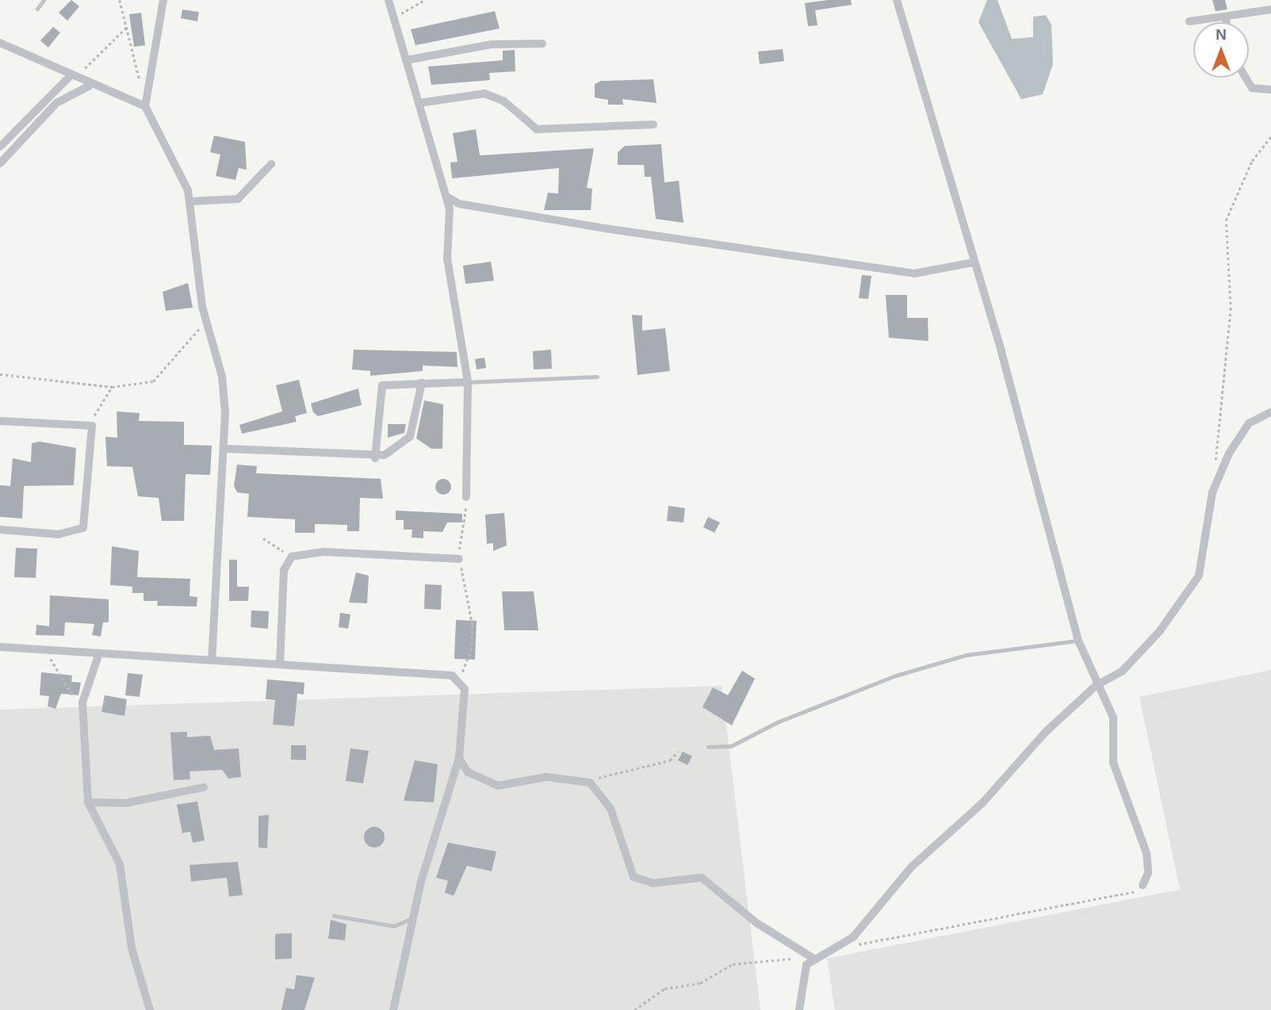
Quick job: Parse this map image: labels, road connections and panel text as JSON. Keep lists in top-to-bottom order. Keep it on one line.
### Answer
{"north":"top"}
